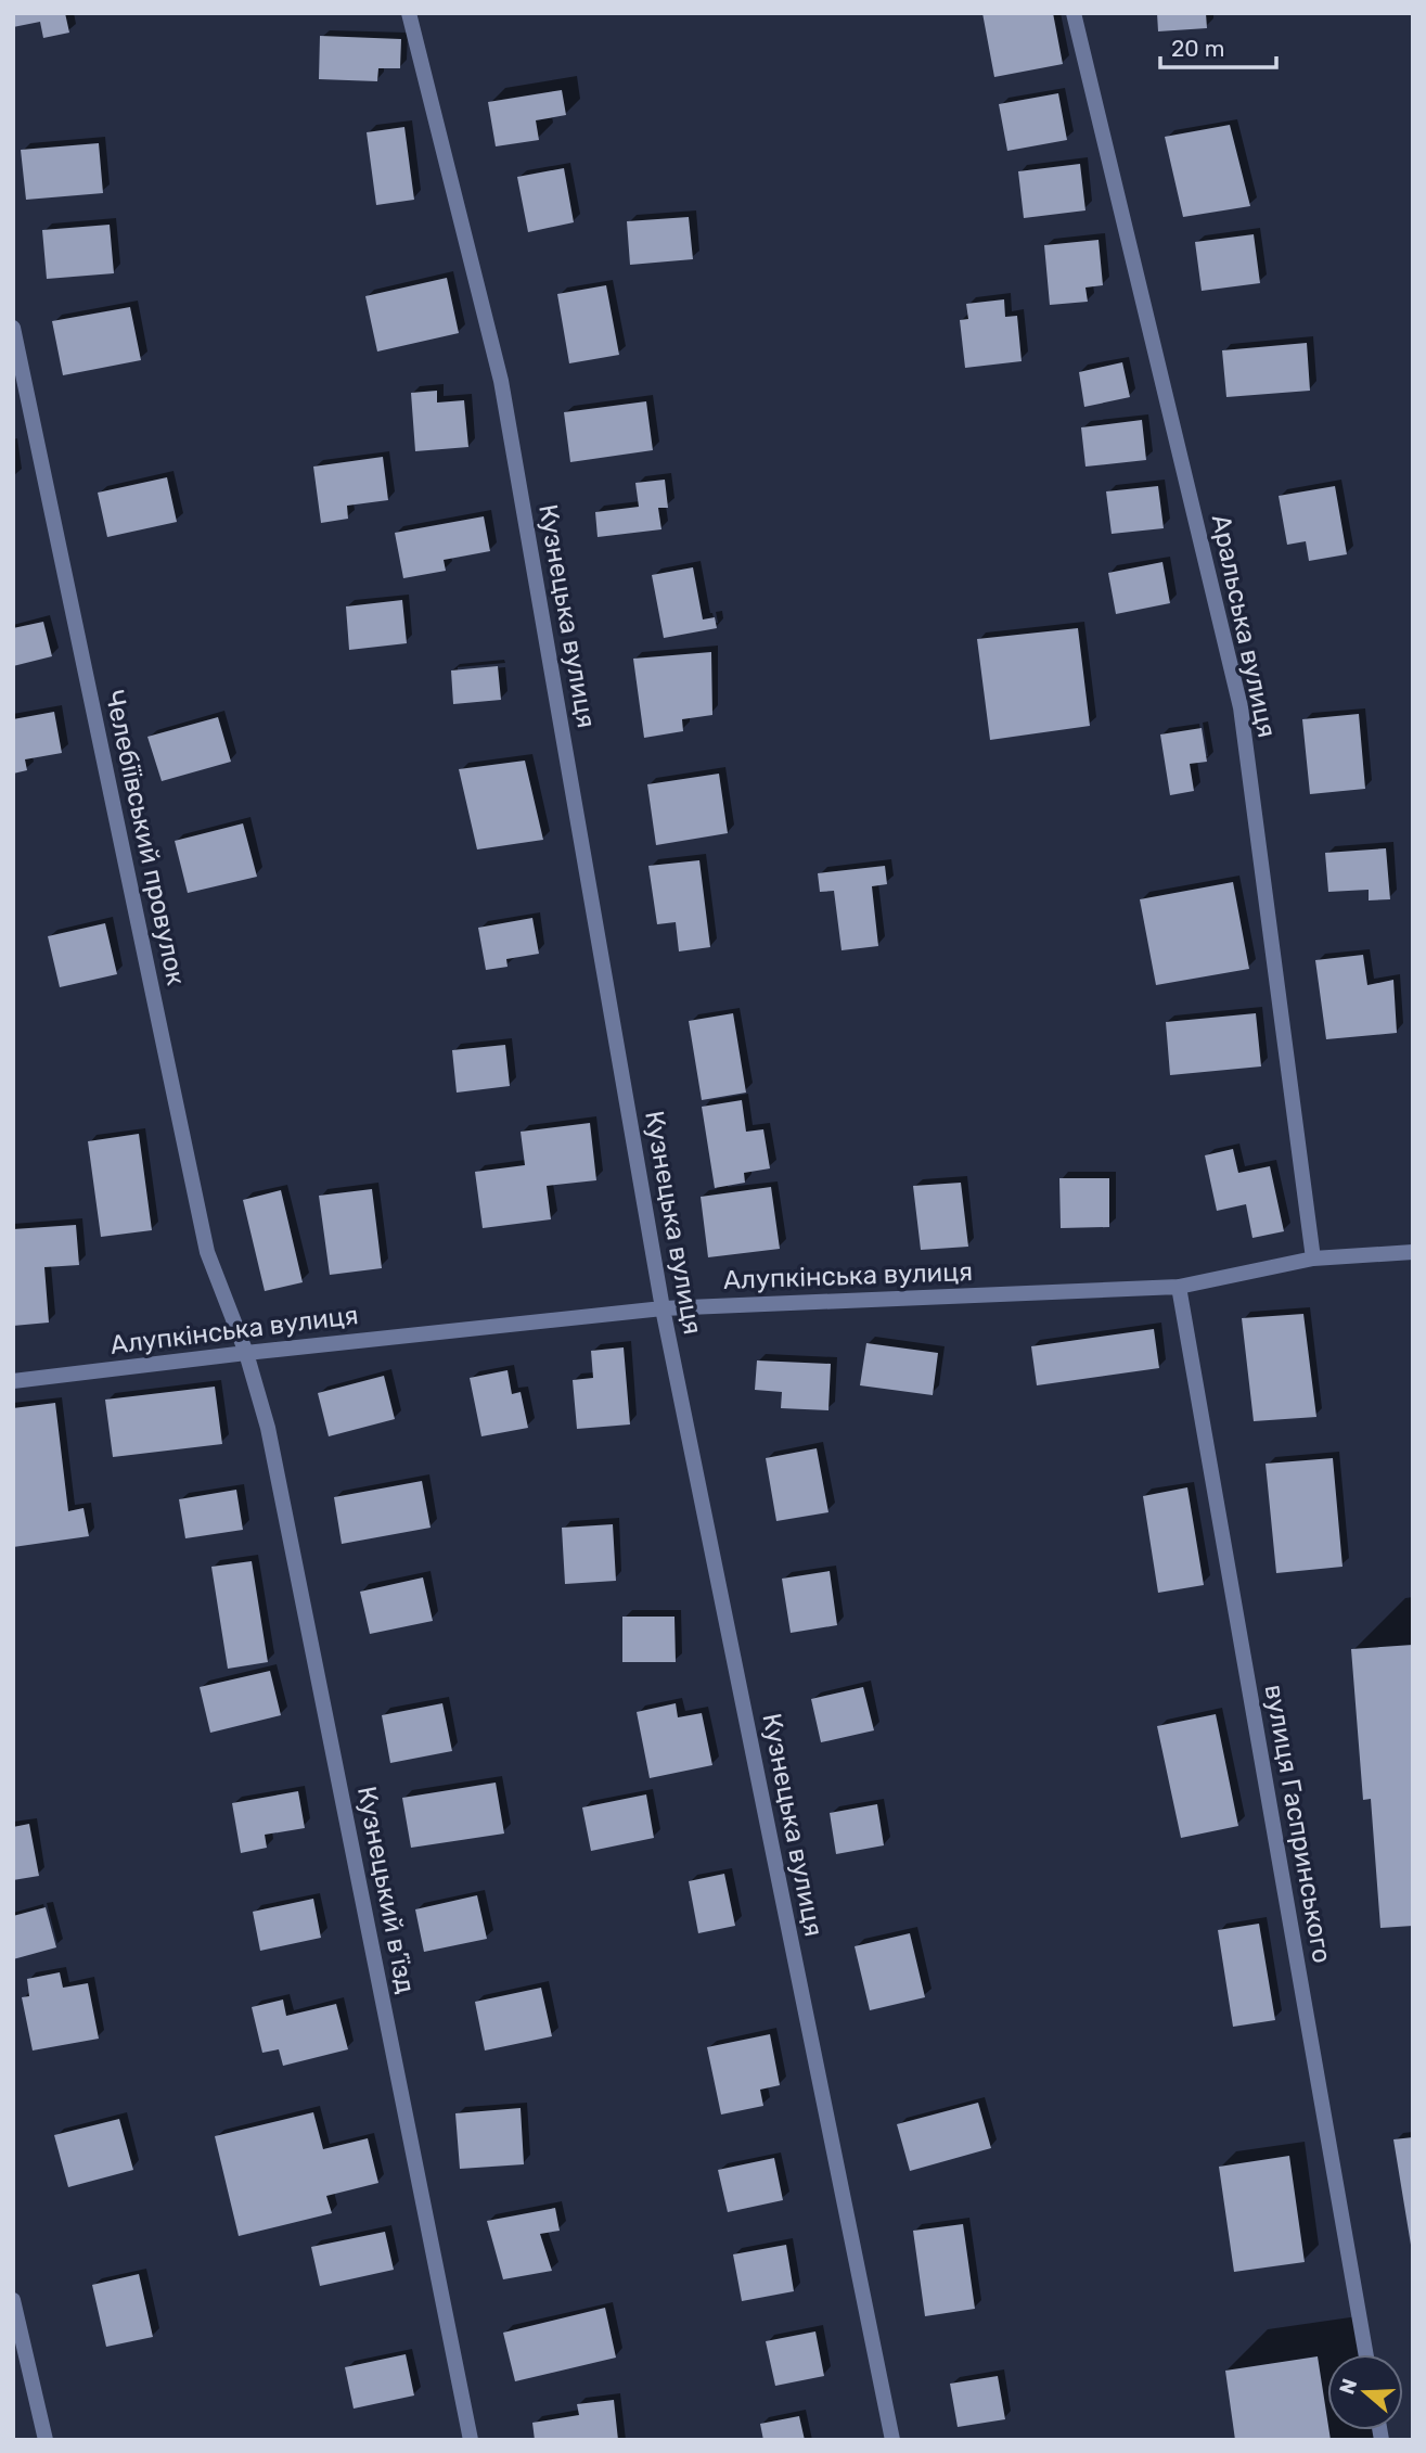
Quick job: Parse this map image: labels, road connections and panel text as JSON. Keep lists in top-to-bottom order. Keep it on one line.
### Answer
{"streets":{"street":["Кузнецька вулиця","Аральська вулиця","Челебіївський провулок","Алупкінська вулиця","вулиця Гаспринського","Кузнецький в’їзд"]},"crossings":[["Кузнецька вулиця","Алупкінська вулиця"],["Аральська вулиця","Алупкінська вулиця"],["Челебіївський провулок","Алупкінська вулиця"],["Челебіївський провулок","Кузнецький в’їзд"],["Алупкінська вулиця","вулиця Гаспринського"],["Алупкінська вулиця","Кузнецький в’їзд"]],"scale_bar":"20 m","north":"left"}
